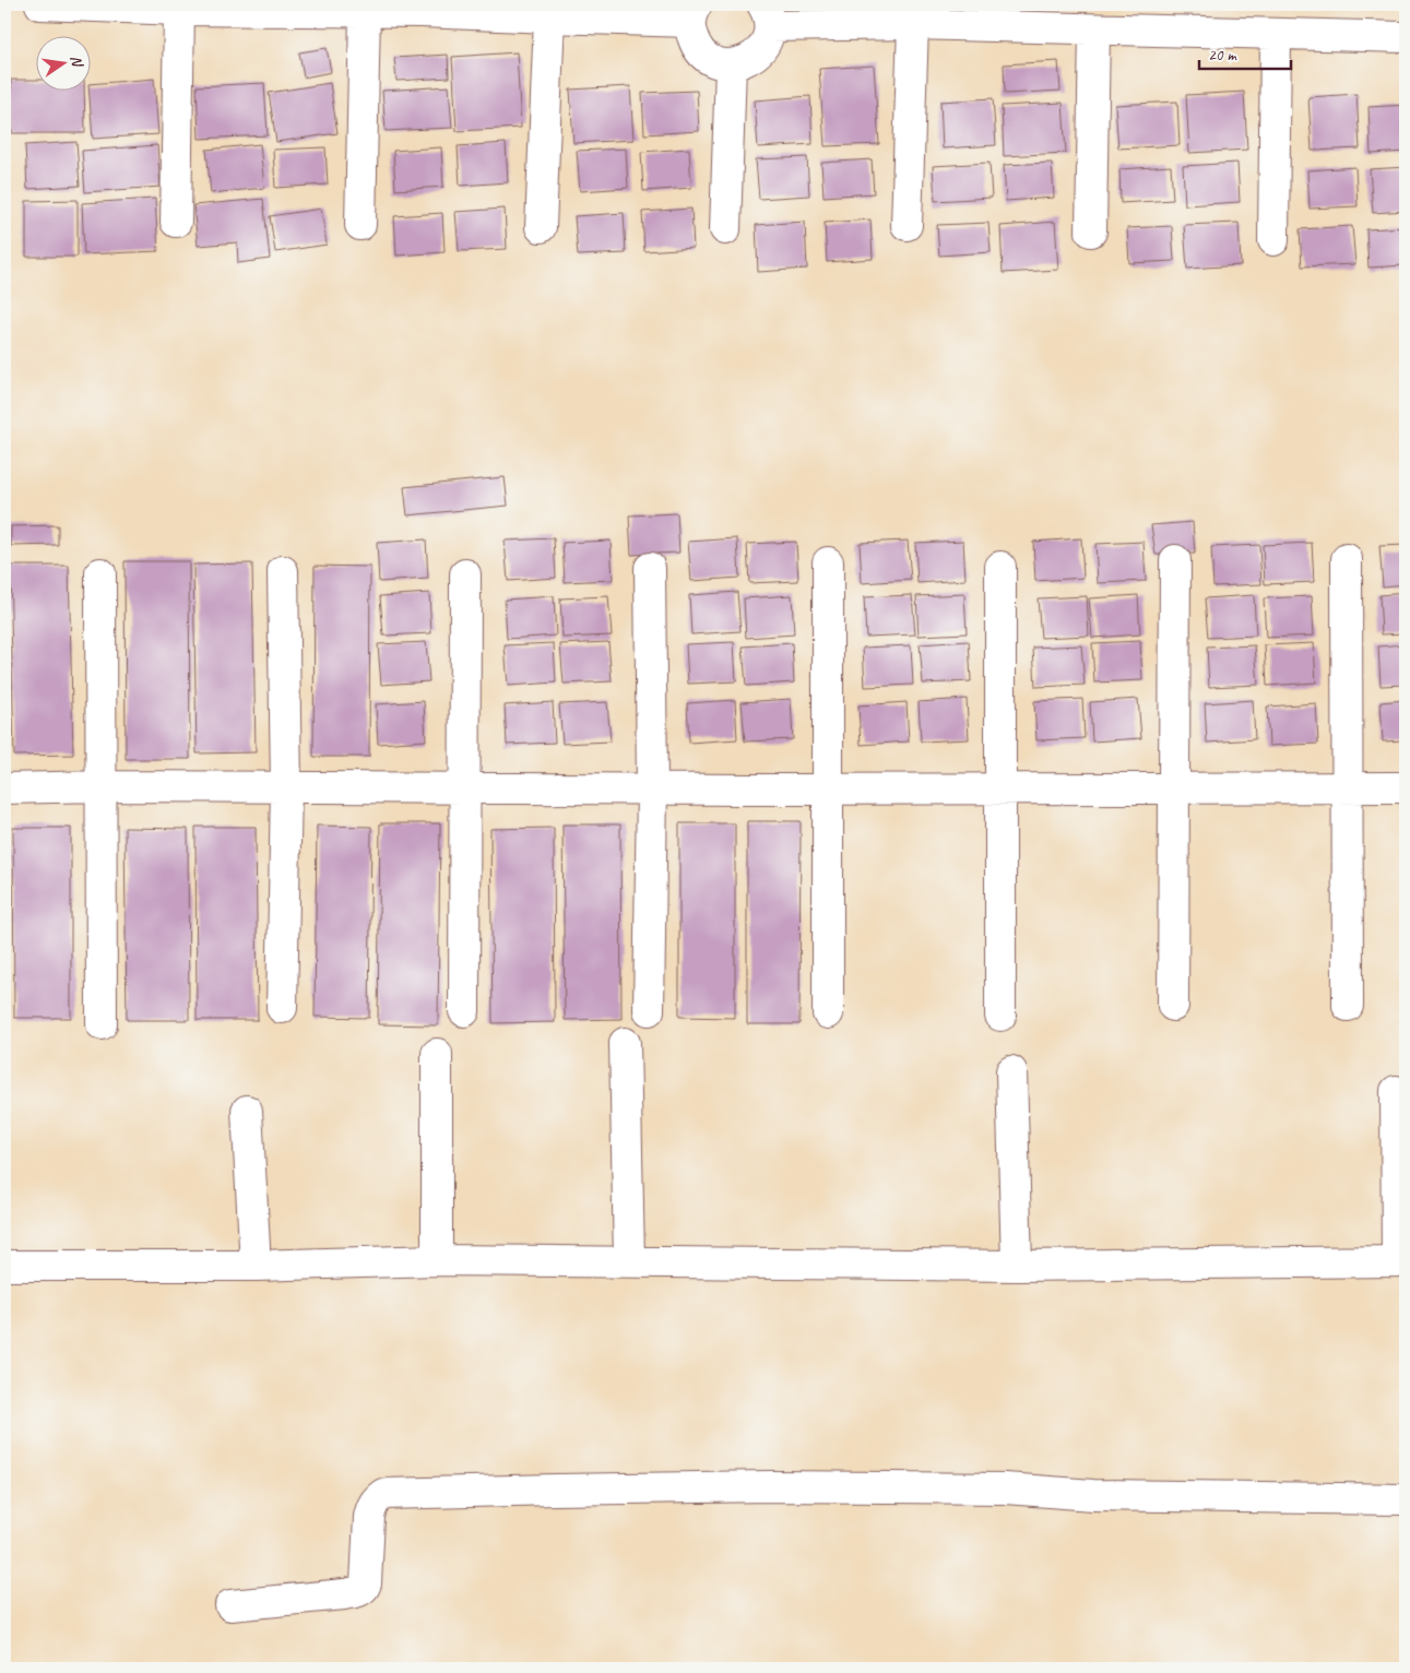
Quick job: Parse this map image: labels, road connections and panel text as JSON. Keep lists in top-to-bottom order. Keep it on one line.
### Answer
{"scale_bar":"20 m","north":"right"}
